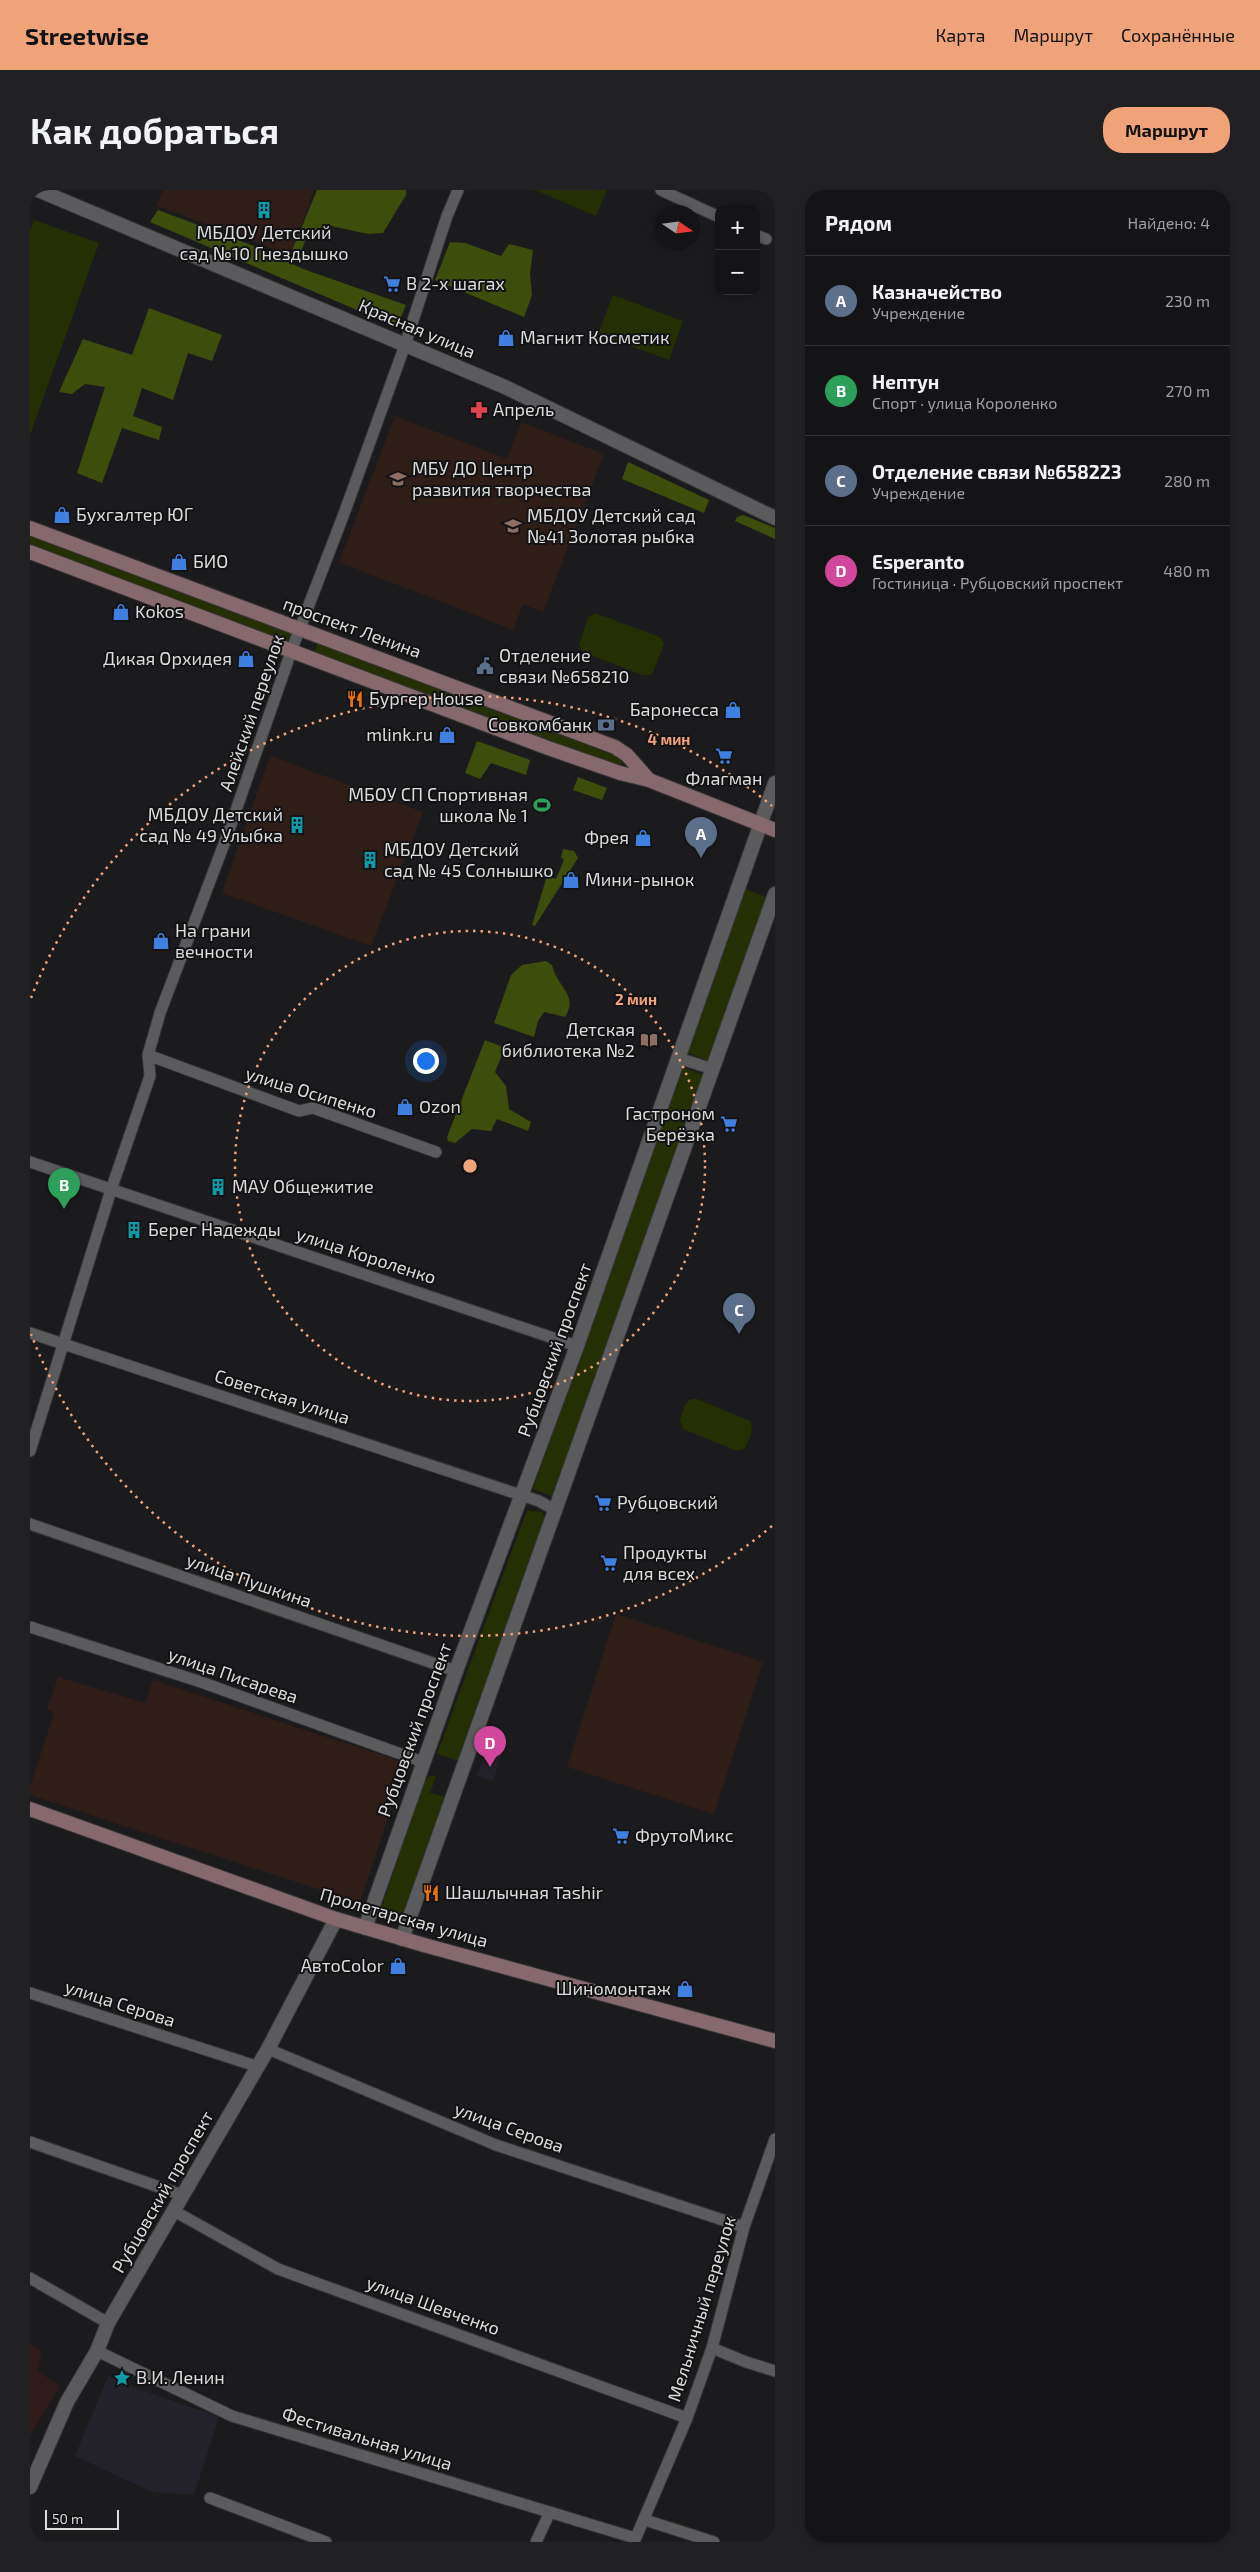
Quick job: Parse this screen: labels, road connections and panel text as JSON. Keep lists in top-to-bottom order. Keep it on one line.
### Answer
{"streets":{"main road":["проспект Ленина","Пролетарская улица"],"street":["Красная улица","Алейский переулок","улица Осипенко","улица Короленко","Рубцовский проспект","Советская улица","улица Пушкина","улица Писарева","улица Серова","улица Шевченко","Мельничный переулок","Фестивальная улица"]},"crossings":[["Красная улица","Алейский переулок"],["проспект Ленина","Алейский переулок"],["проспект Ленина","Рубцовский проспект"],["Алейский переулок","улица Осипенко"],["Алейский переулок","улица Короленко"],["Алейский переулок","Советская улица"],["улица Короленко","Рубцовский проспект"],["Рубцовский проспект","Советская улица"],["Рубцовский проспект","улица Пушкина"],["Рубцовский проспект","улица Писарева"],["Рубцовский проспект","Пролетарская улица"],["Рубцовский проспект","улица Серова"],["Рубцовский проспект","улица Шевченко"],["Рубцовский проспект","Фестивальная улица"],["улица Серова","Мельничный переулок"],["улица Шевченко","Мельничный переулок"],["Мельничный переулок","Фестивальная улица"]],"places":{"building":["МБДОУ Детский сад №10 Гнездышко","МБДОУ Детский сад № 49 Улыбка","МБДОУ Детский сад № 45 Солнышко","МАУ Общежитие","Берег Надежды"],"supermarket":["В 2-х шагах","Флагман","Гастроном Берёзка","Рубцовский","Продукты для всех","ФрутоМикс"],"shop":["Магнит Косметик","Бухгалтер ЮГ","БИО","Kokos","Дикая Орхидея","Баронесса","mlink.ru","Фрея","Мини-рынок","На грани вечности","Ozon","АвтоColor","Шиномонтаж"],"pharmacy":["Апрель"],"school or university":["МБУ ДО Центр развития творчества","МБДОУ Детский сад №41 Золотая рыбка"],"public building":["Отделение связи №658210"],"restaurant":["Бургер House","Шашлычная Tashir"],"bank":["Совкомбанк"],"sports":["МБОУ СП Спортивная школа № 1"],"library":["Детская библиотека №2"],"place":["В.И. Ленин"]},"scale_bar":"50 m","north":"right","page":{"header":"Streetwise","nav":["Карта","Маршрут","Сохранённые"],"buttons":"Маршрут","title":"Как добраться","heading":["Рядом","Найдено: 4"],"map_buttons":["+","−"],"list":[{"mark":"A","name":"Казначейство","note":"Учреждение","value":"230 m"},{"mark":"B","name":"Нептун","note":"Спорт · улица Короленко","value":"270 m"},{"mark":"C","name":"Отделение связи №658223","note":"Учреждение","value":"280 m"},{"mark":"D","name":"Esperanto","note":"Гостиница · Рубцовский проспект","value":"480 m"}],"pins":["A","B","C","D"],"scale":"50 m"},"rings":["4 мин","2 мин"]}
